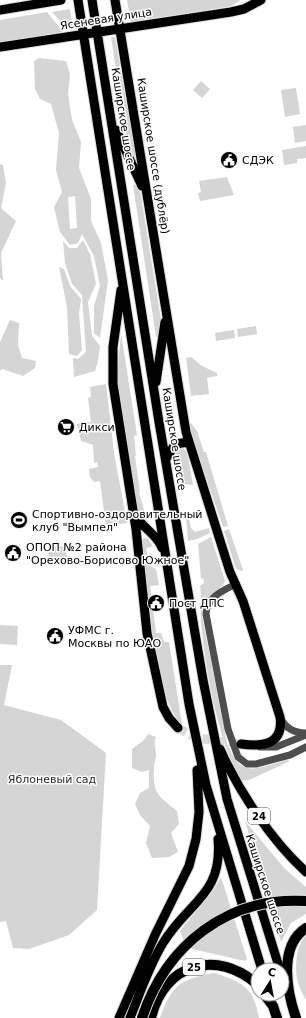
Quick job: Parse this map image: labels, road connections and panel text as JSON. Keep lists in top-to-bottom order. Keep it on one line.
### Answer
{"streets":{"highway":["25"],"main road":["Ясеневая улица","Каширское шоссе","Каширское шоссе (дублёр)","24"]},"crossings":[["Ясеневая улица","Каширское шоссе"],["Ясеневая улица","Каширское шоссе (дублёр)"],["Каширское шоссе","24"]],"parks":["Яблоневый сад"],"places":{"public building":["СДЭК","ОПОП №2 района \"Орехово-Борисово Южное\"","Пост ДПС","УФМС г. Москвы по ЮАО"],"supermarket":["Дикси"],"sports":["Спортивно-оздоровительный клуб \"Вымпел\""]},"north":"top"}
